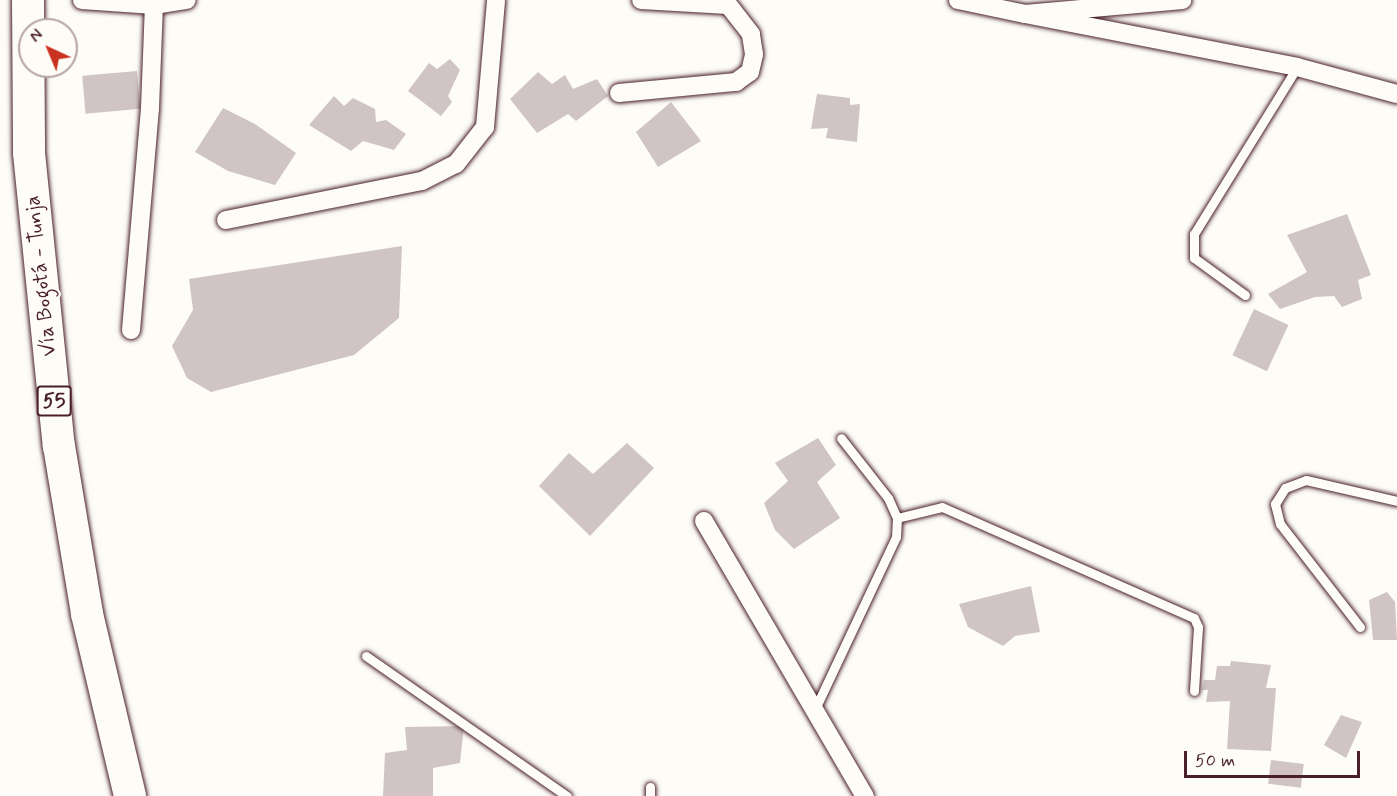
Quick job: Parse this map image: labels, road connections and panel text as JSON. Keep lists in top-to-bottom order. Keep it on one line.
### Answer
{"streets":{"highway":["Vía Bogotá - Tunja","55"]},"scale_bar":"50 m","north":"top left"}
